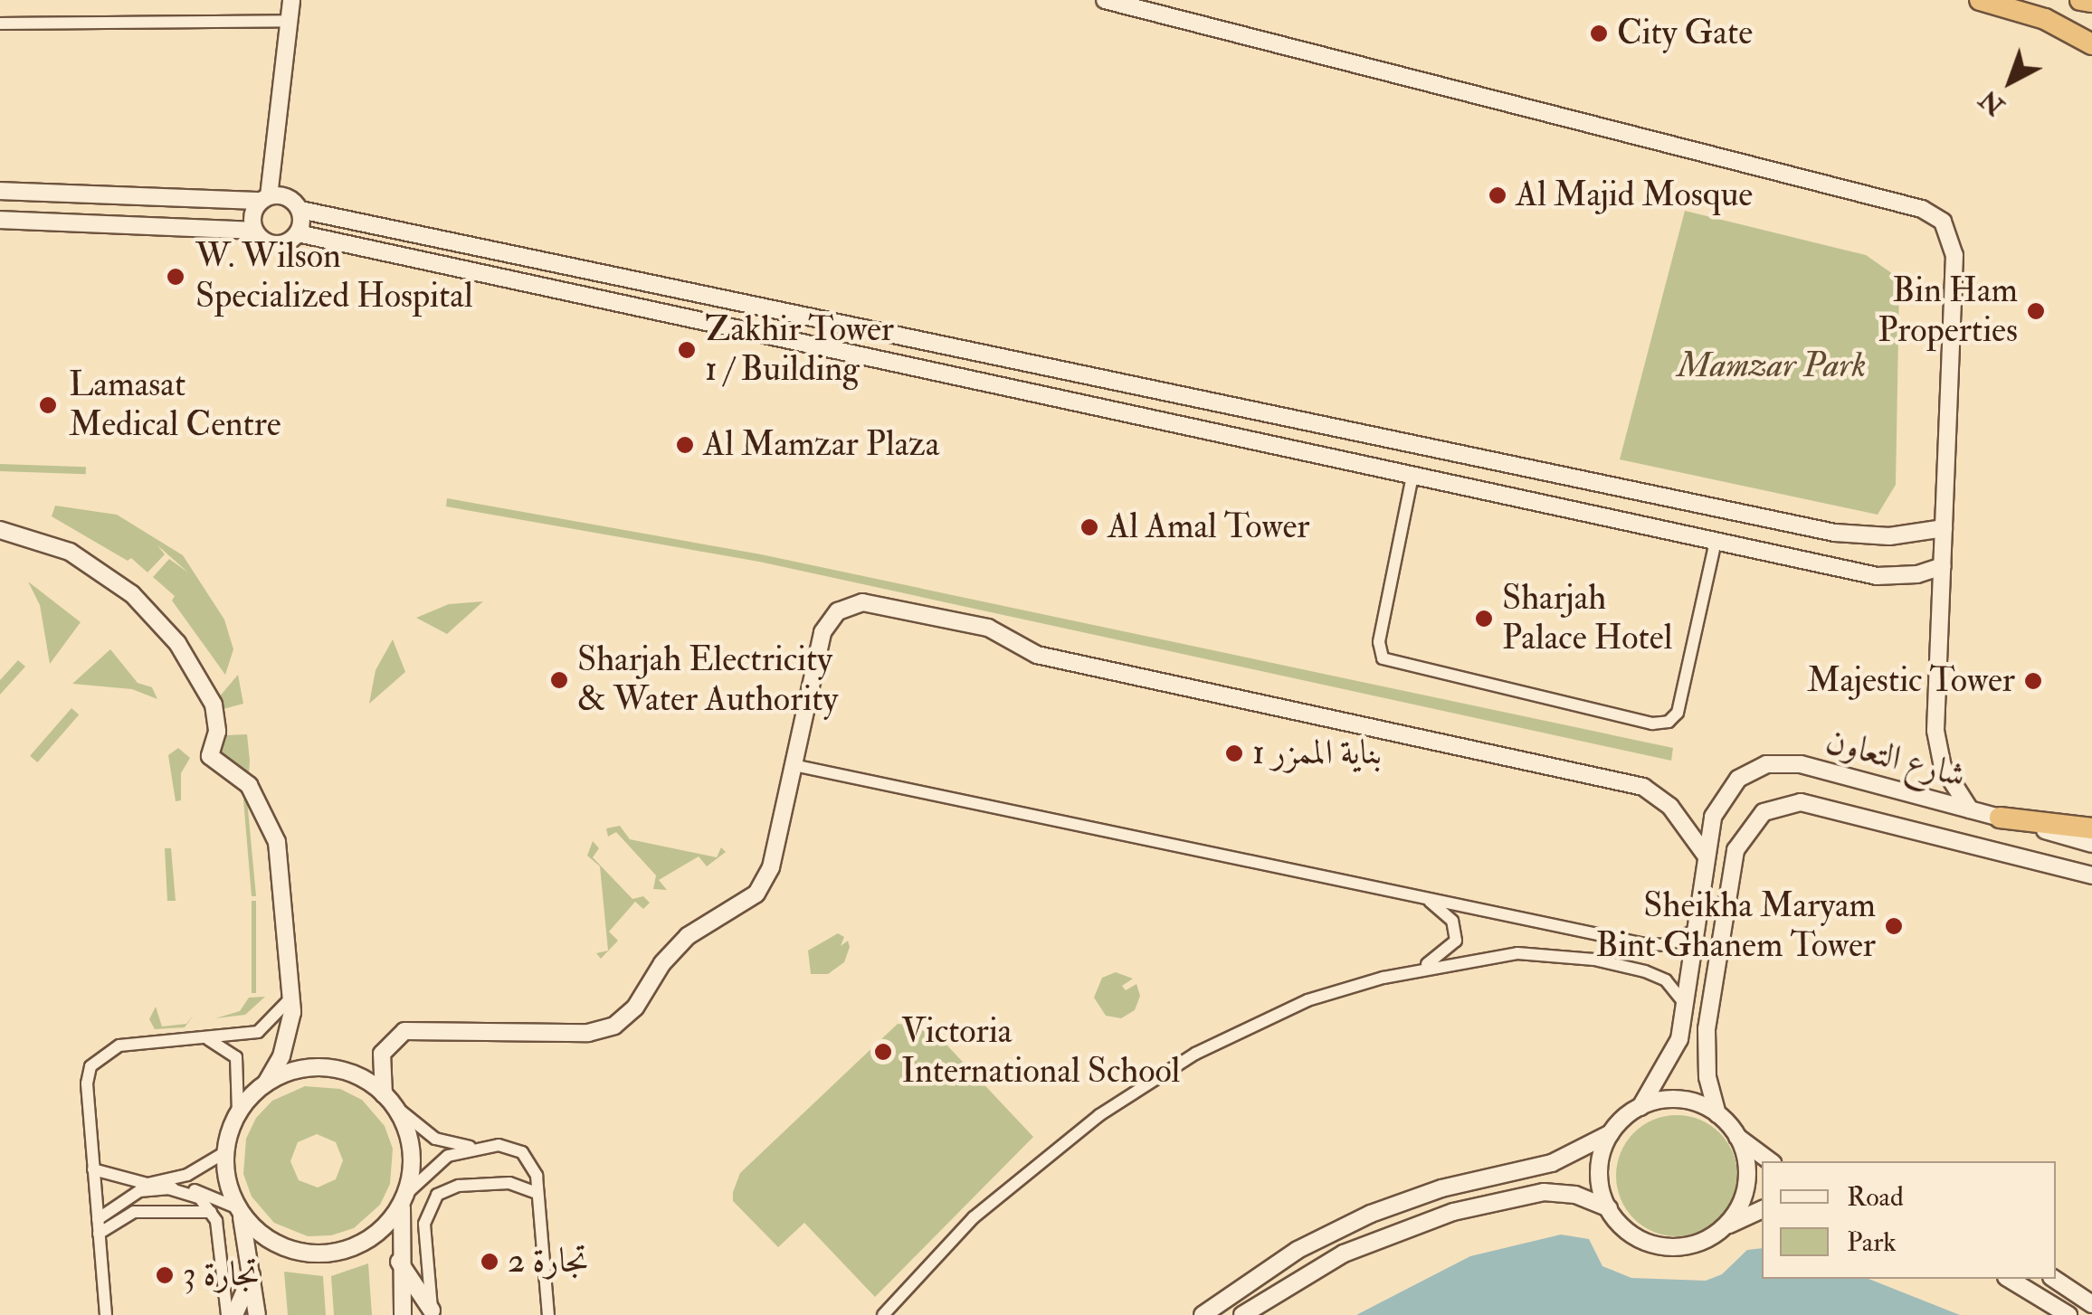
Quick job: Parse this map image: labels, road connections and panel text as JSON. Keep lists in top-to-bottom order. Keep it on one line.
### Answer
{"streets":{"street":["شارع التعاون"]},"parks":["Mamzar Park"],"places":["City Gate","Al Majid Mosque","W. Wilson Specialized Hospital","Bin Ham Properties","Zakhir Tower 1 / Building","Lamasat Medical Centre","Al Mamzar Plaza","Al Amal Tower","Sharjah Palace Hotel","Sharjah Electricity & Water Authority","Majestic Tower","بناية الممزر 1","Sheikha Maryam Bint Ghanem Tower","Victoria International School","تجارة 2","تجارة 3"],"legend":["Road","Park"],"north":"bottom left"}
